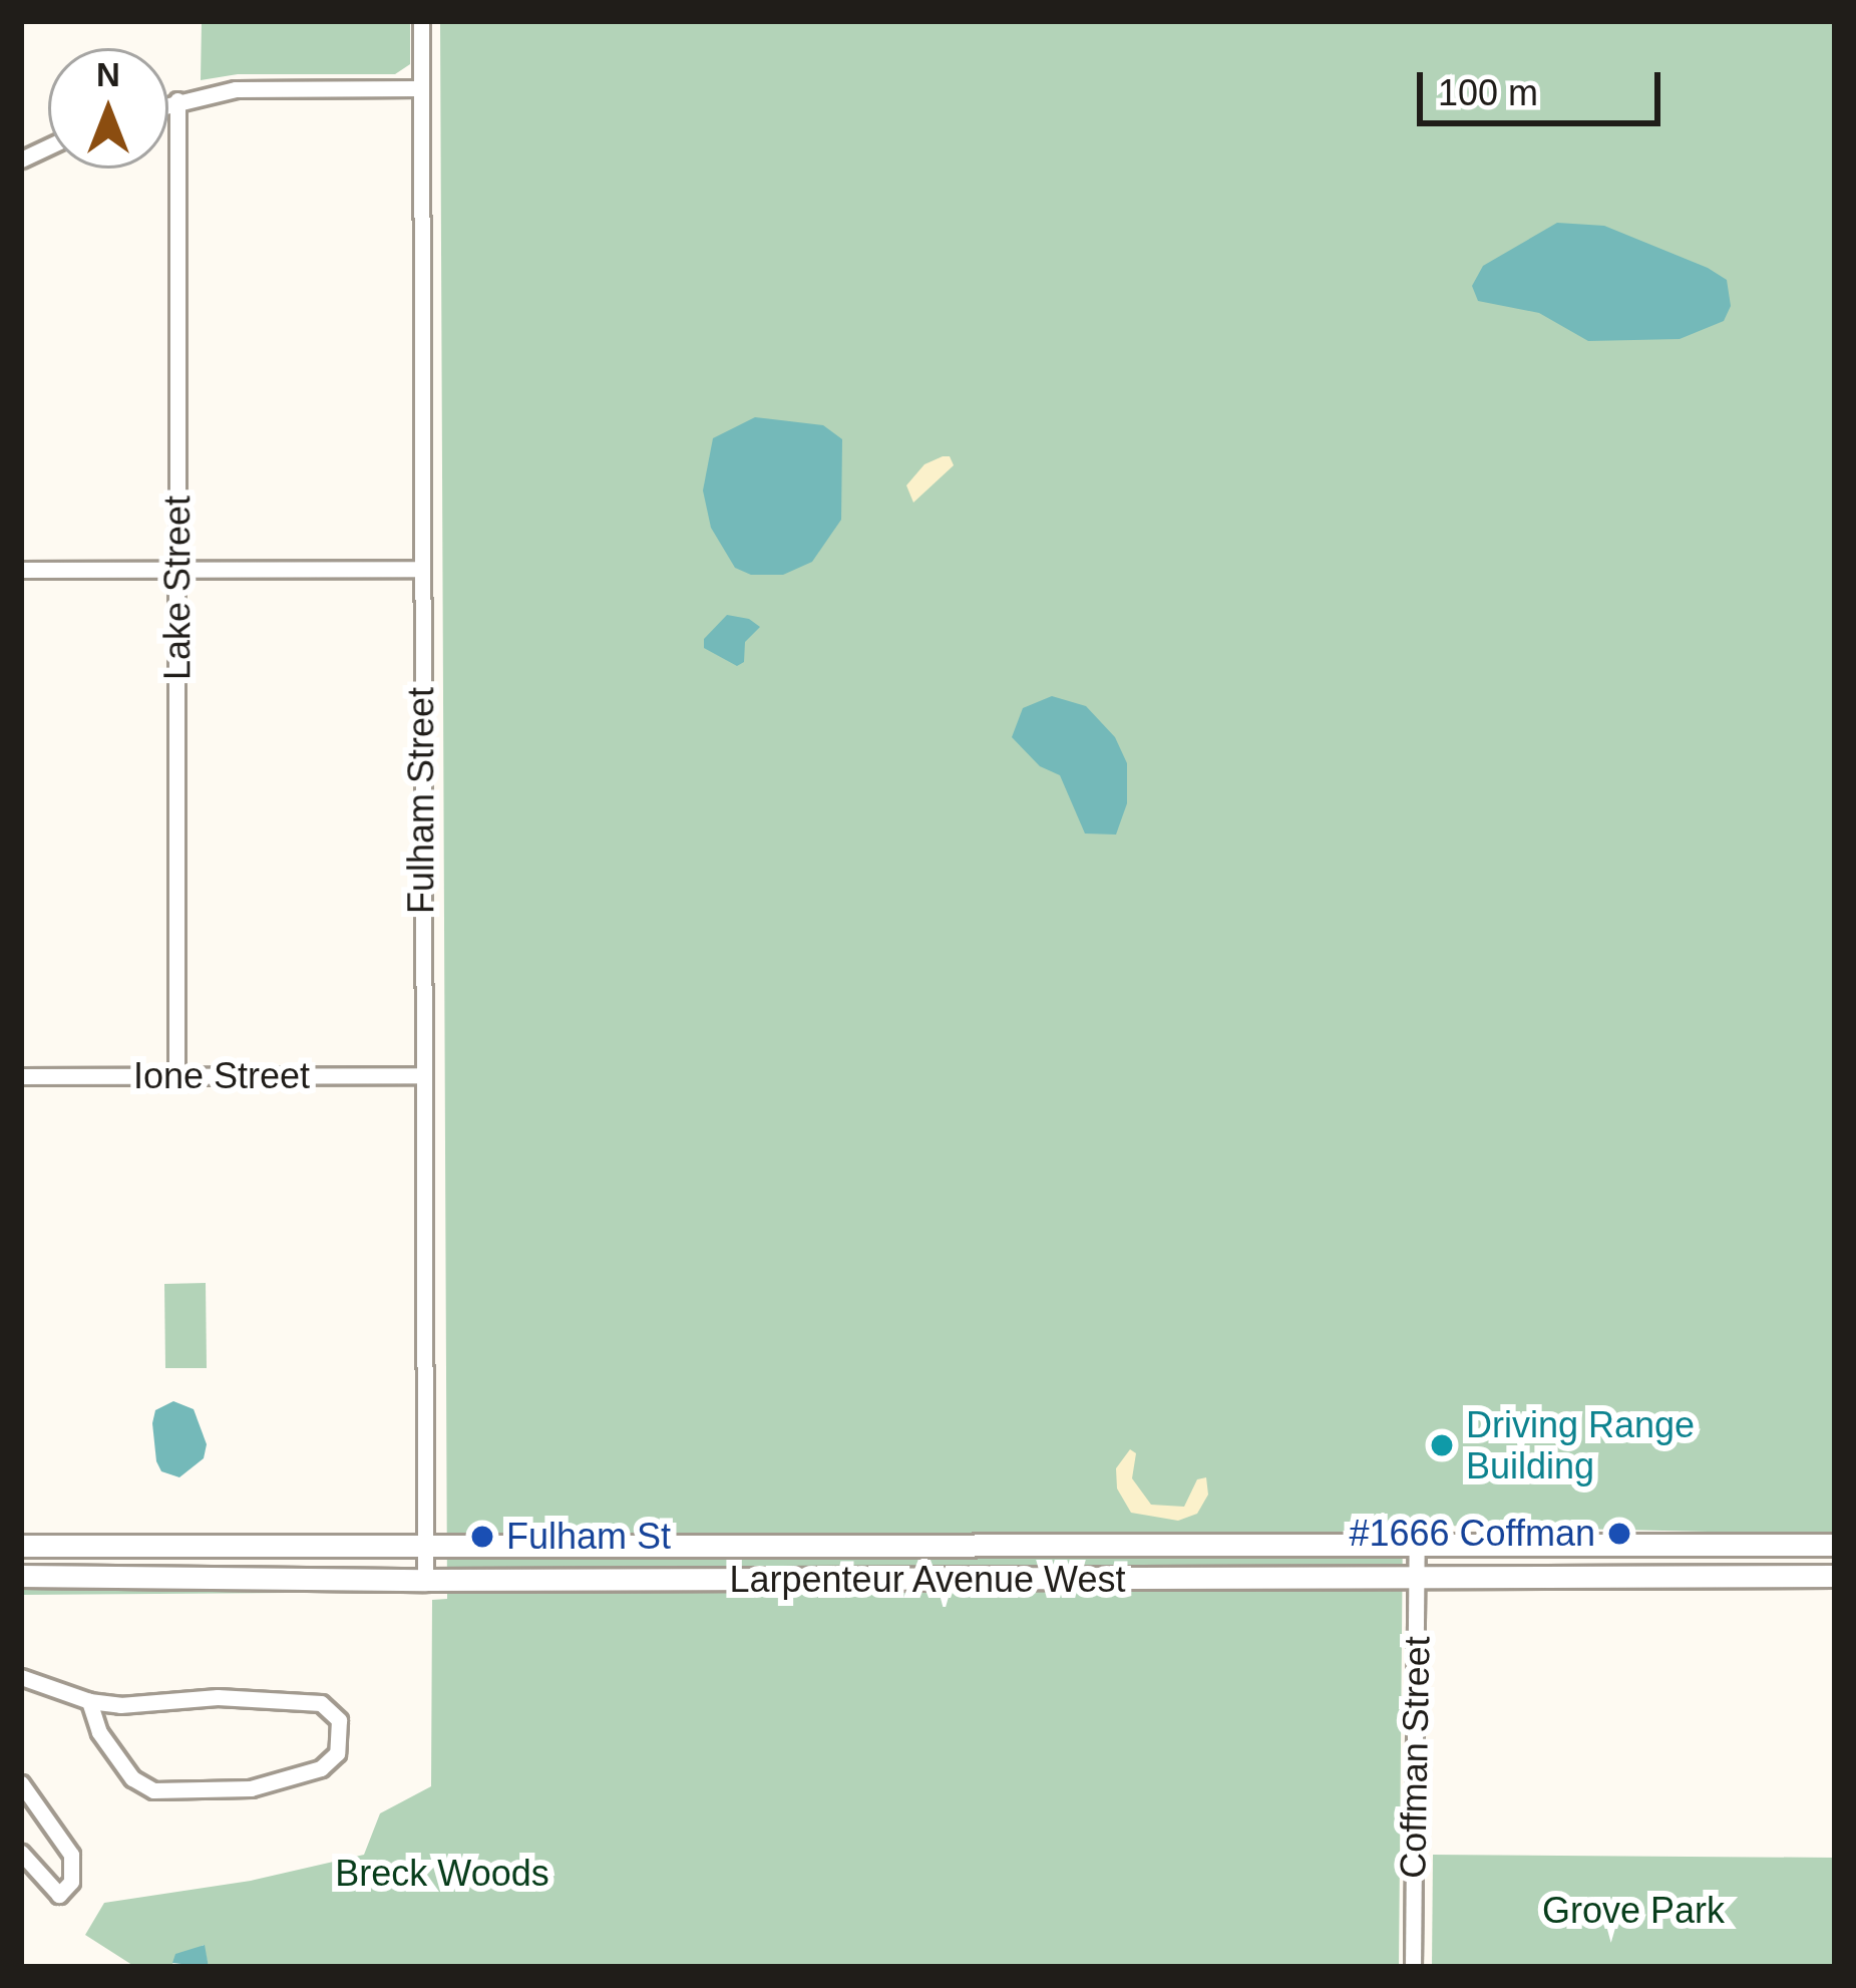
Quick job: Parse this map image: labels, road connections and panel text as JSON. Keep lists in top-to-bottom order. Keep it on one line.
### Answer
{"streets":{"main road":["Larpenteur Avenue West"],"street":["Lake Street","Fulham Street","Ione Street","Coffman Street"]},"crossings":[["Lake Street","Ione Street"],["Fulham Street","Ione Street"],["Fulham Street","Larpenteur Avenue West"],["Larpenteur Avenue West","Coffman Street"]],"parks":["Breck Woods","Grove Park"],"places":["Driving Range Building","#1666 Coffman","Fulham St"],"scale_bar":"100 m","north":"top"}
